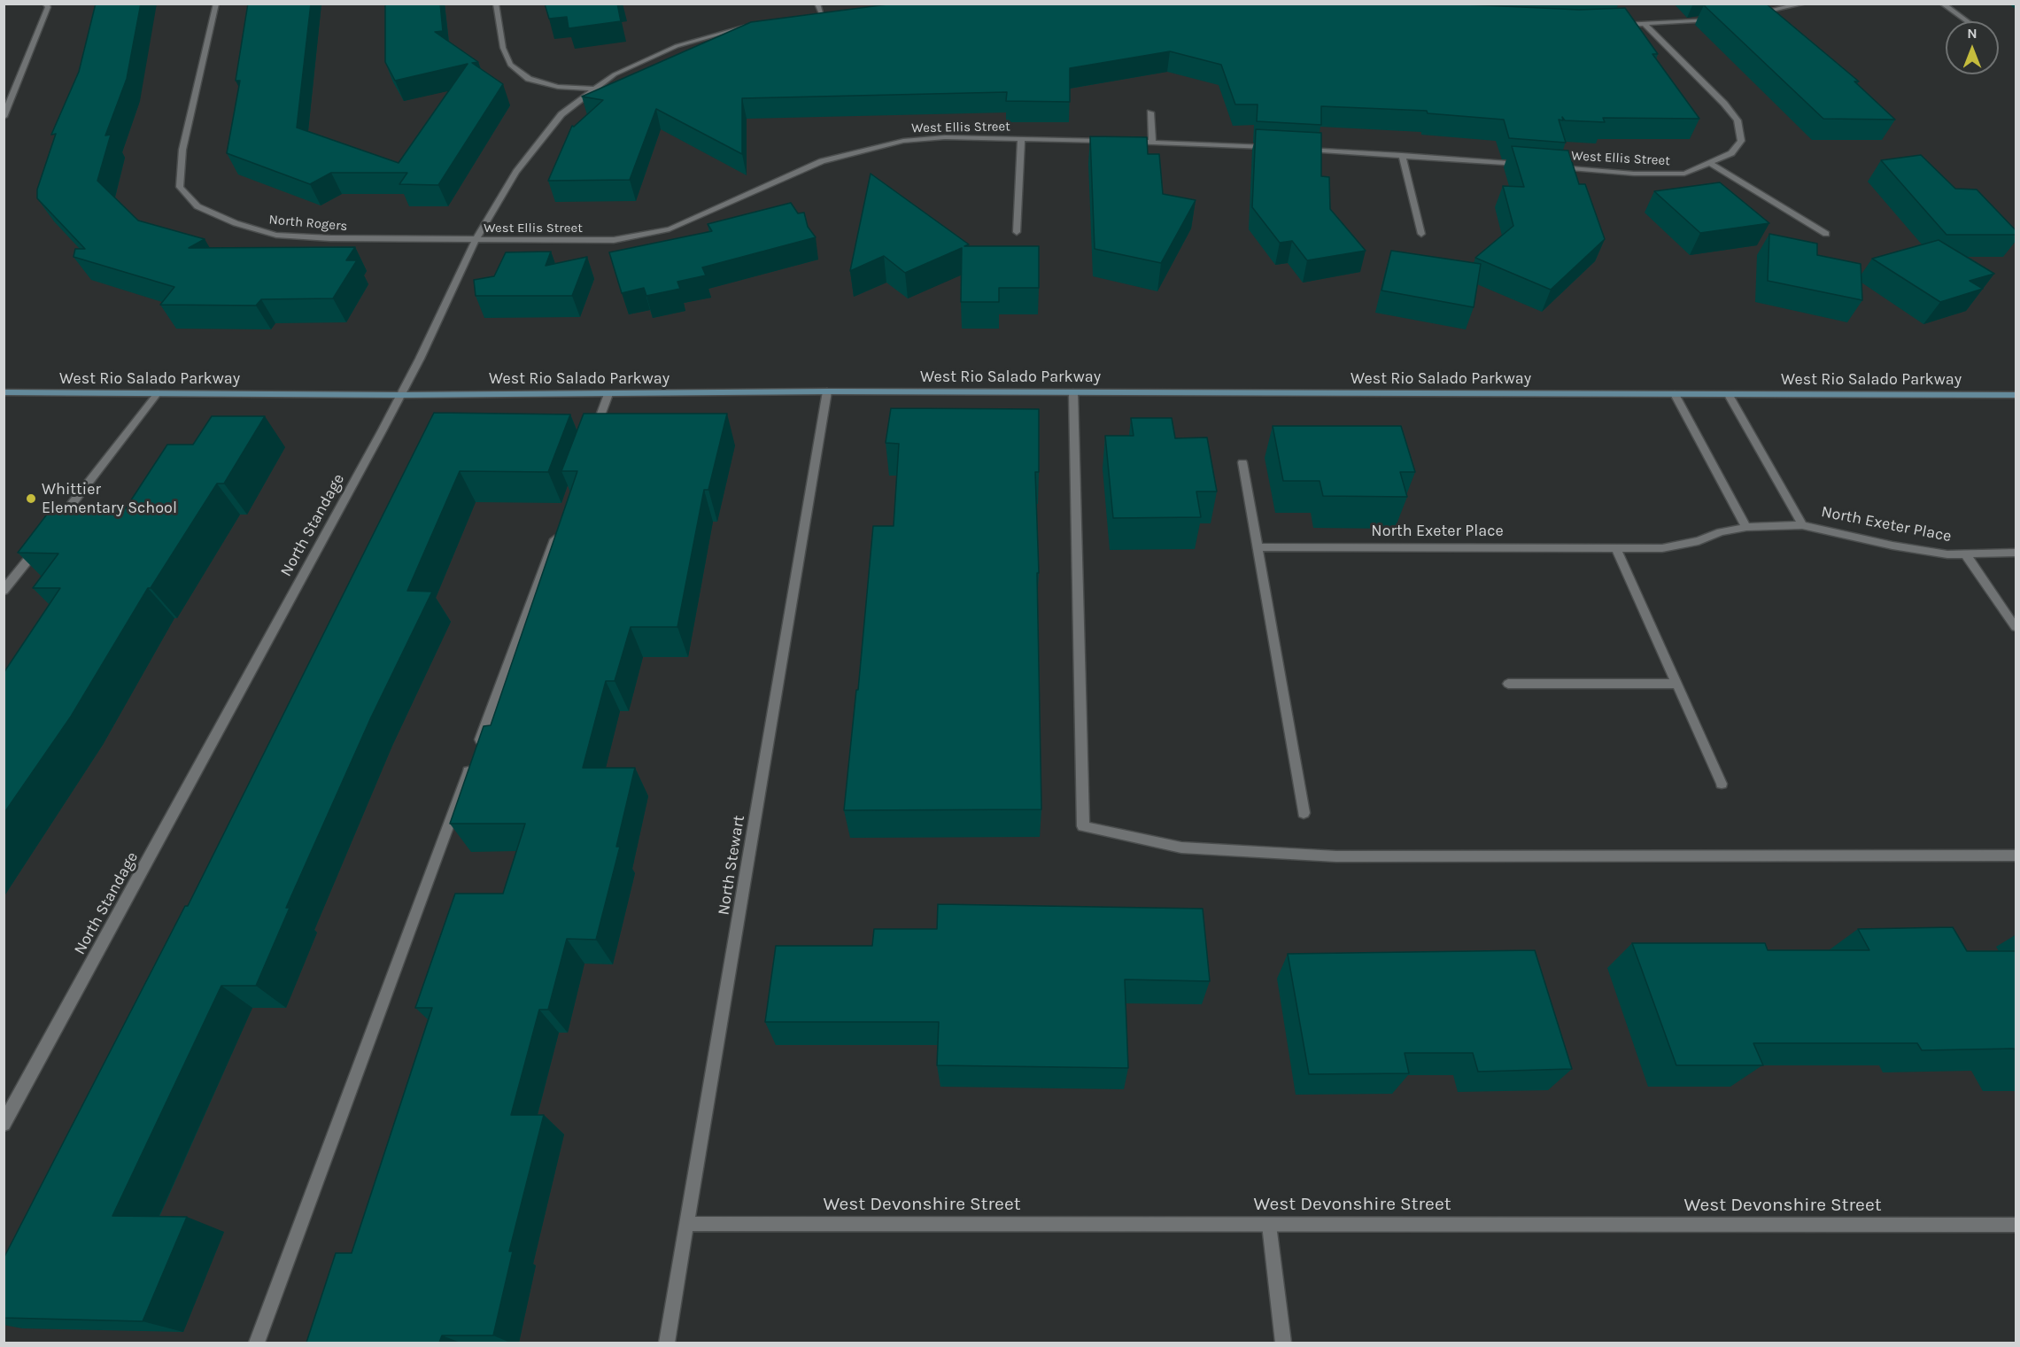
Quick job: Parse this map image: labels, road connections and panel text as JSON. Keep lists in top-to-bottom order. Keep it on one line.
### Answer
{"streets":{"main road":["West Rio Salado Parkway"],"street":["West Ellis Street","North Rogers","North Exeter Place","North Standage","North Stewart","West Devonshire Street"]},"crossings":[["West Ellis Street","North Rogers"],["West Ellis Street","North Standage"],["North Rogers","North Standage"],["West Rio Salado Parkway","North Exeter Place"],["West Rio Salado Parkway","North Standage"],["West Rio Salado Parkway","North Stewart"],["North Stewart","West Devonshire Street"]],"places":["Whittier Elementary School"],"north":"top"}
